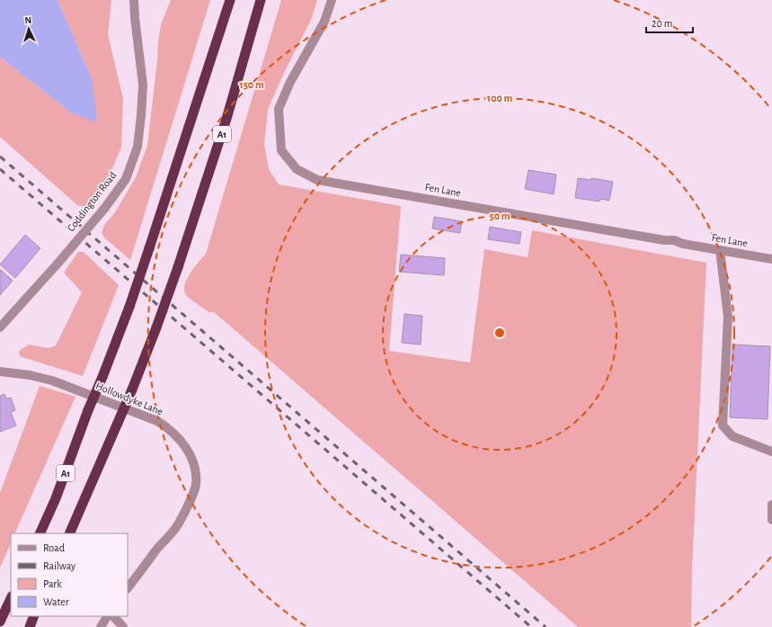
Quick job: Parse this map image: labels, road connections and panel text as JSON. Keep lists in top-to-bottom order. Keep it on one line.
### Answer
{"streets":{"highway":["A1"],"street":["Fen Lane","Coddington Road","Hollowdyke Lane"]},"legend":["Road","Railway","Park","Water"],"scale_bar":"20 m","north":"top","rings":["150 m","100 m","50 m"]}
